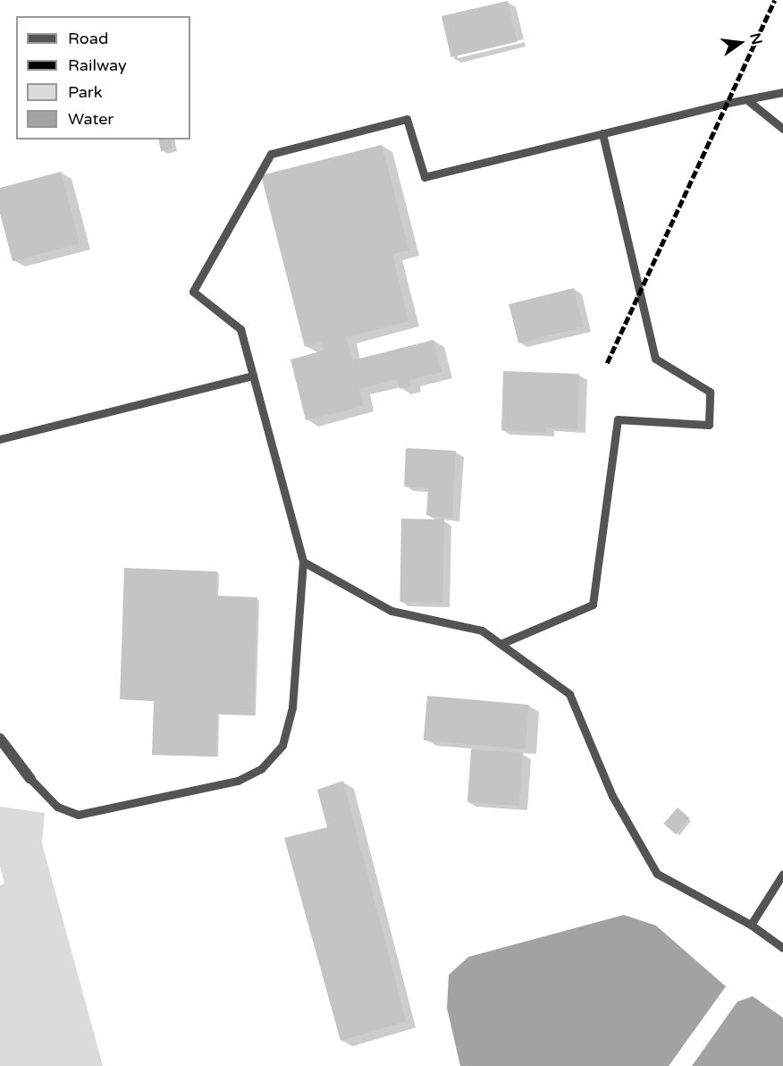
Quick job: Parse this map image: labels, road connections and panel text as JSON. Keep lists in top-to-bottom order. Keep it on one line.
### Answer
{"legend":["Road","Railway","Park","Water"],"north":"right"}
